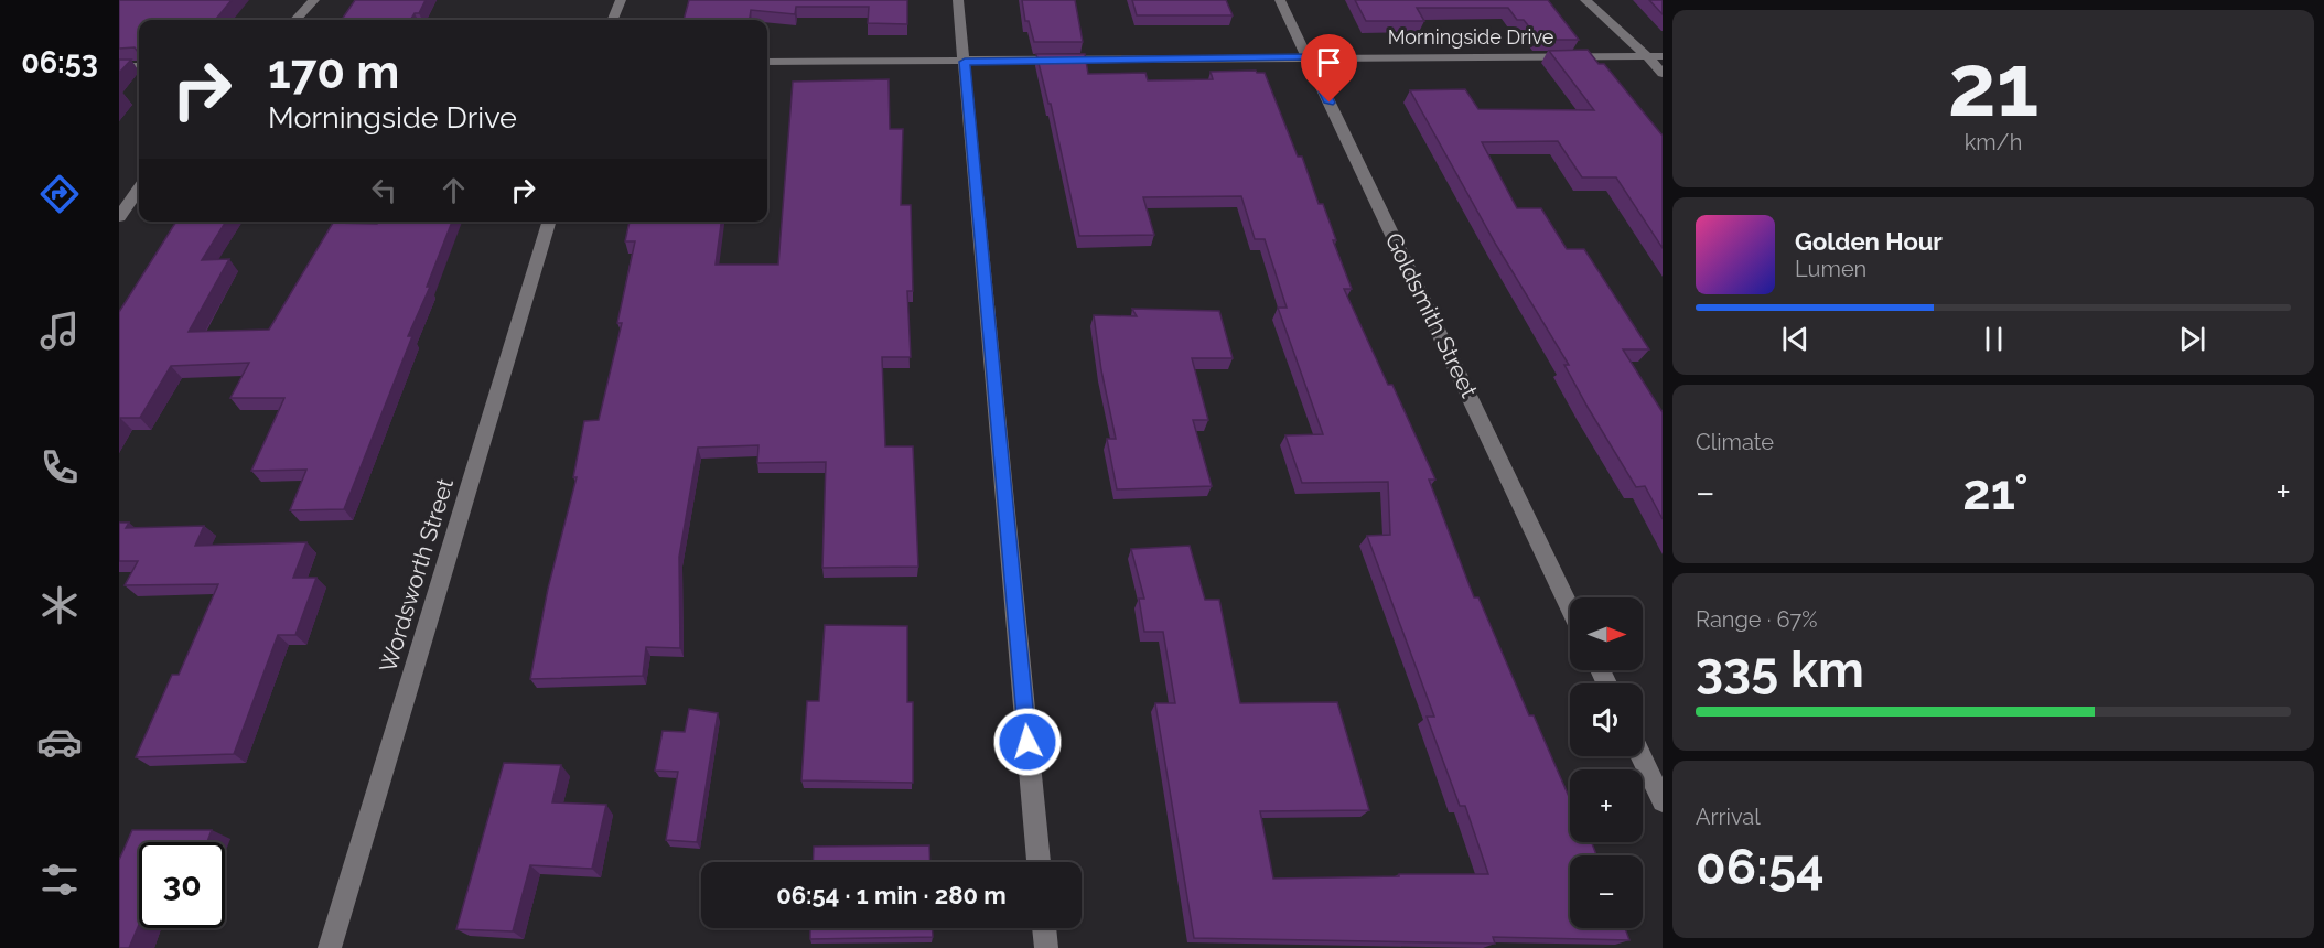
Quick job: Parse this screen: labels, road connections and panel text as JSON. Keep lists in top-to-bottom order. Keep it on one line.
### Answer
{"streets":{"street":["Morningside Drive","Goldsmith Street","Wordsworth Street"]},"crossings":[["Morningside Drive","Goldsmith Street"]],"north":"right","page":{"tabs":"06:53","tile":[["21","km/h"],"Climate",["Range · 67%","335 km"],["Arrival","06:54"]],"turn":["170 m","Morningside Drive"],"song":["Golden Hour","Lumen"],"heat":["−","21°","+"],"map_buttons":["+","−"],"limit":"30","trip":"06:54 · 1 min · 280 m"}}
